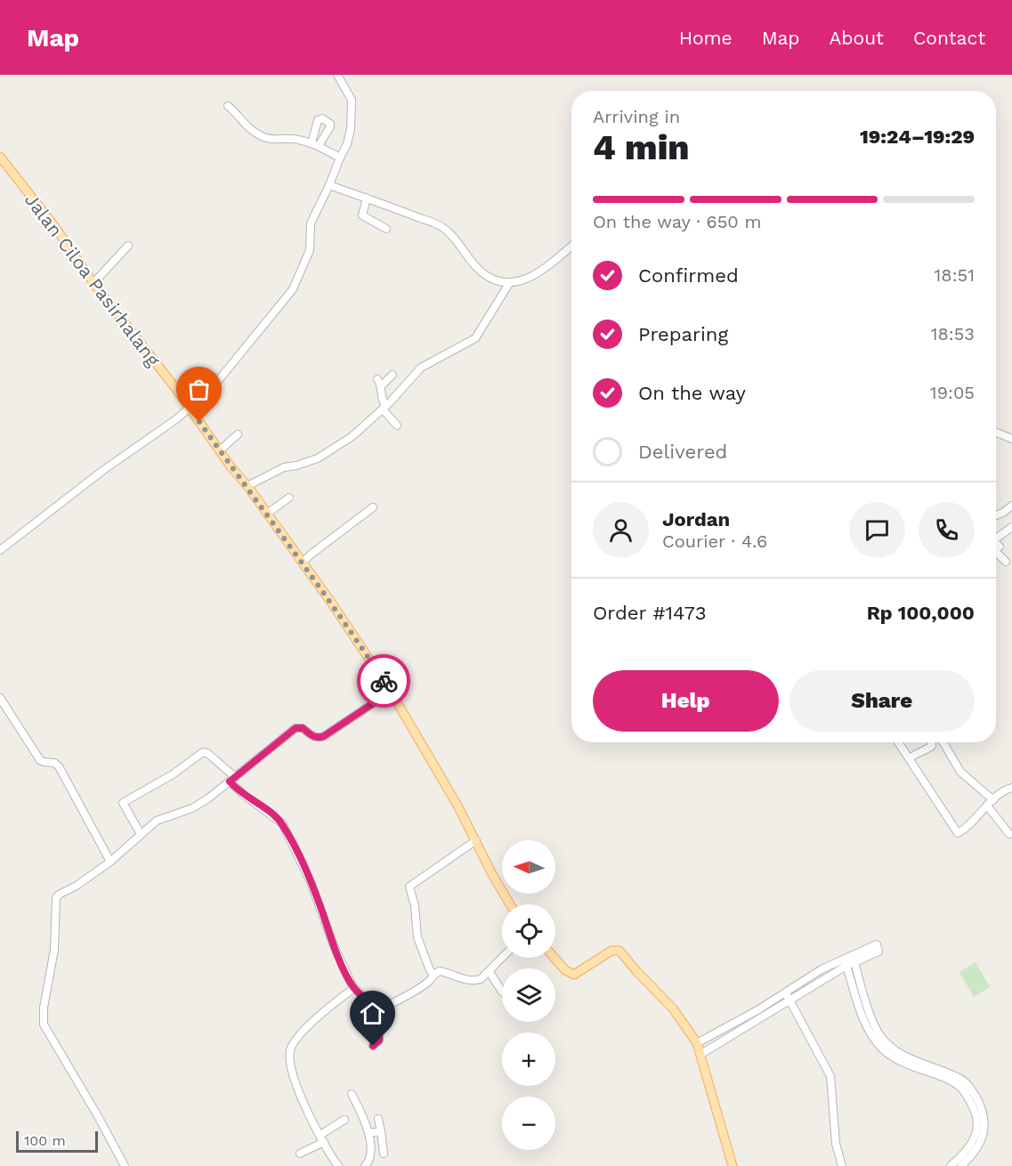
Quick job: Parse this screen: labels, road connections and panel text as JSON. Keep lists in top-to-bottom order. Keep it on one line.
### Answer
{"streets":{"main road":["Jalan Ciloa Pasirhalang"]},"scale_bar":"100 m","north":"left","page":{"header":"Map","nav":["Home","Map","About","Contact"],"heading":["4 min","Arriving in","19:24–19:29"],"panel":["Jordan","Courier · 4.6","Order #1473","Rp 100,000"],"bar":"On the way · 650 m","list":[["Confirmed","18:51"],["Preparing","18:53"],["On the way","19:05"],"Delivered"],"buttons":["Help","Share"],"map_buttons":["+","−"],"scale":"100 m"}}
